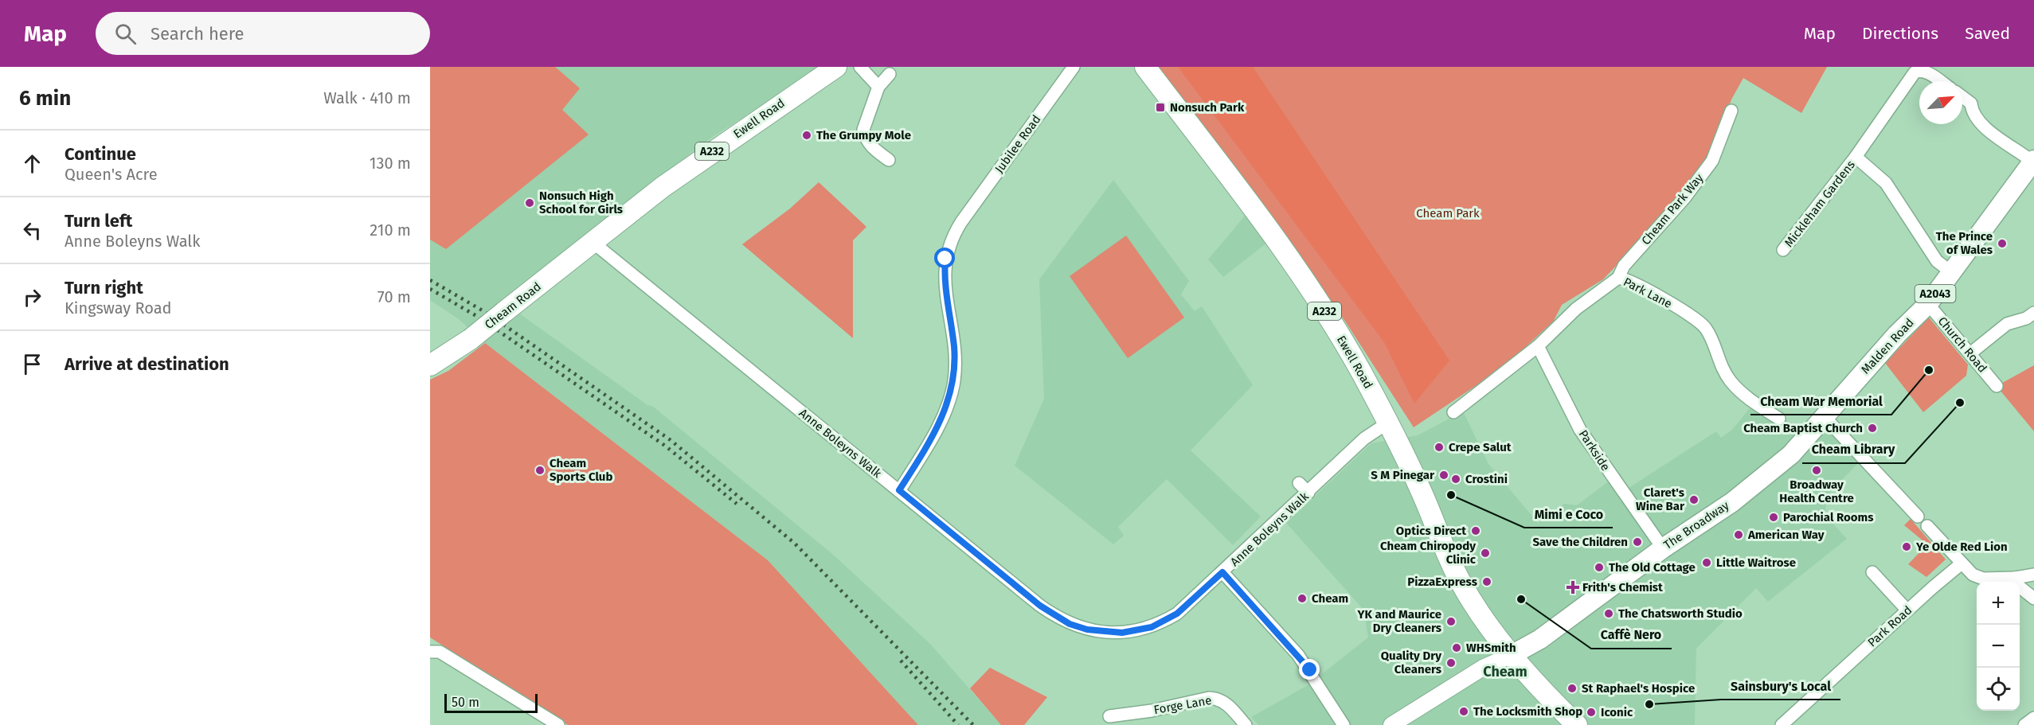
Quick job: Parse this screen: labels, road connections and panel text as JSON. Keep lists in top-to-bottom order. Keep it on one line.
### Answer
{"streets":{"highway":["Ewell Road","A232","Cheam Road"],"main road":["A2043","Malden Road","The Broadway"],"street":["Jubilee Road","Mickleham Gardens","Cheam Park Way","Park Lane","Church Road","Anne Boleyns Walk","Parkside","Park Road","Forge Lane"]},"crossings":[["Ewell Road","A232"],["Ewell Road","Cheam Road"],["Ewell Road","Anne Boleyns Walk"],["Ewell Road","The Broadway"],["Jubilee Road","Anne Boleyns Walk"],["A232","The Broadway"],["Mickleham Gardens","Malden Road"],["Cheam Park Way","Park Lane"],["Park Lane","Parkside"],["Cheam Road","Anne Boleyns Walk"],["Church Road","Malden Road"],["Malden Road","The Broadway"],["Parkside","The Broadway"]],"districts":["Cheam"],"parks":["Cheam Park"],"places":{"transit":["Nonsuch Park"],"other":["The Grumpy Mole","Nonsuch High School for Girls","The Prince of Wales","Cheam War Memorial","Cheam Library","Cheam Baptist Church","Crepe Salut","Cheam Sports Club","Broadway Health Centre","S M Pinegar","Crostini","Mimi e Coco","Claret's Wine Bar","Parochial Rooms","Optics Direct","American Way","Save the Children","Ye Olde Red Lion","Cheam Chiropody Clinic","Little Waitrose","The Old Cottage","PizzaExpress","Cheam","Caffè Nero","The Chatsworth Studio","YK and Maurice Dry Cleaners","WHSmith","Quality Dry Cleaners","St Raphael's Hospice","Sainsbury's Local","The Locksmith Shop","Iconic"],"health":["Frith's Chemist"]},"scale_bar":"50 m","north":"top right","page":{"header":"Map","search":"Search here","nav":["Map","Directions","Saved"],"heading":["6 min","Walk · 410 m"],"list":[["Continue","Queen's Acre","130 m"],["Turn left","Anne Boleyns Walk","210 m"],["Turn right","Kingsway Road","70 m"],"Arrive at destination"],"map_buttons":["+","−"],"scale":"50 m"}}
